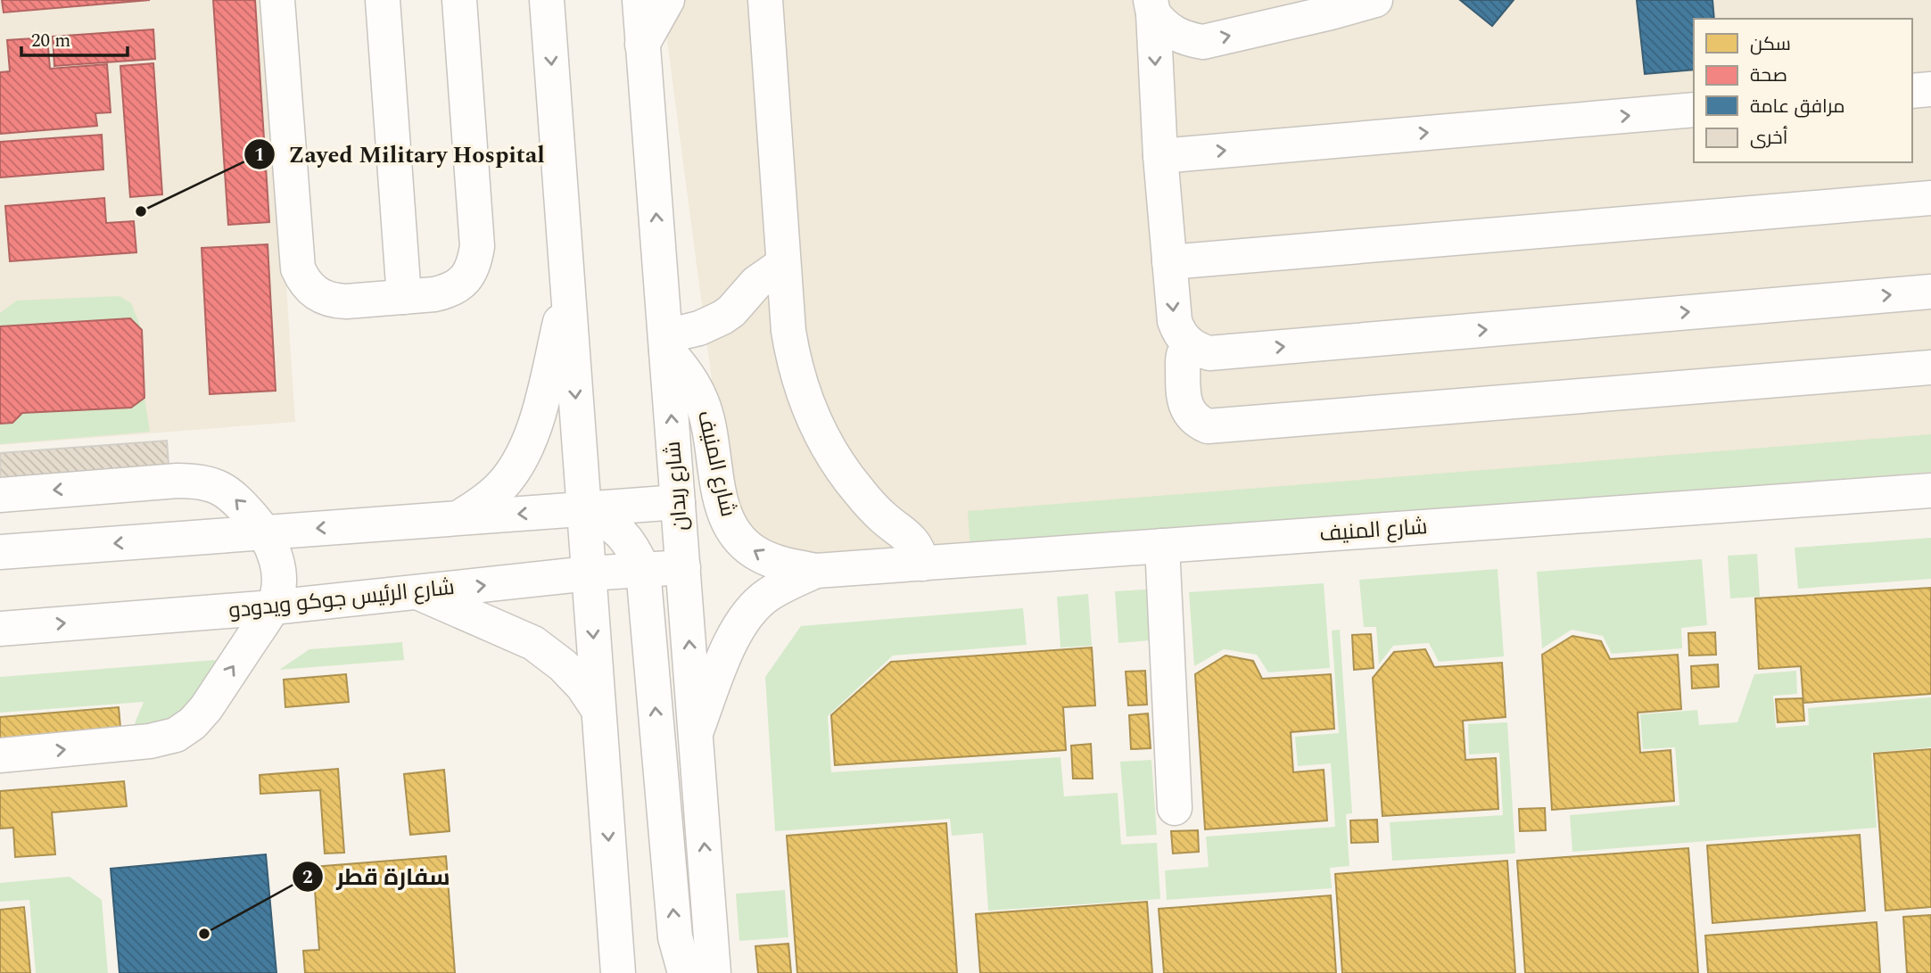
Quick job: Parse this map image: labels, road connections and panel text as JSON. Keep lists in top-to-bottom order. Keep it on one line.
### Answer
{"streets":{"street":["شارع المنيف","شارع ربدان","شارع الرئيس جوكو ويدودو"]},"crossings":[["شارع المنيف","شارع ربدان"],["شارع ربدان","شارع الرئيس جوكو ويدودو"]],"places":["Zayed Military Hospital","سفارة قطر"],"legend":["سكن","صحة","مرافق عامة","أخرى"],"scale_bar":"20 m"}
